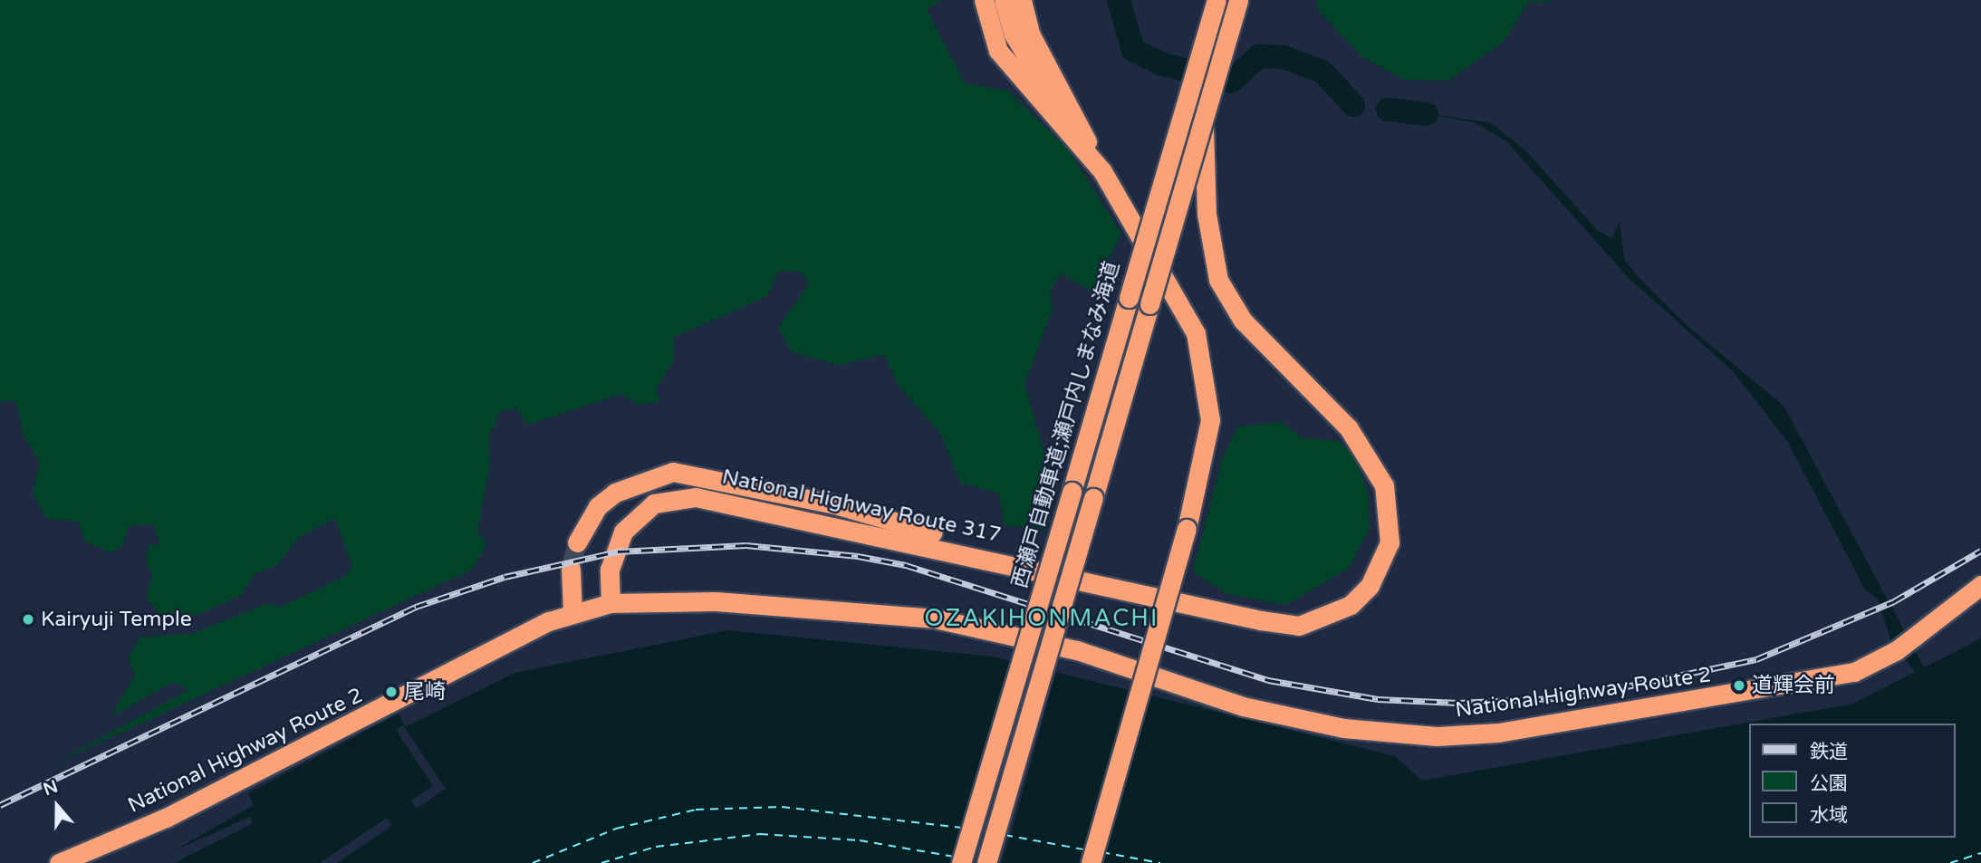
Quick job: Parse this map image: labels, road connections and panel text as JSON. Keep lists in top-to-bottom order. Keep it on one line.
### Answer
{"streets":{"highway":["西瀬戸自動車道;瀬戸内しまなみ海道","National Highway Route 317","National Highway Route 2"]},"crossings":[["西瀬戸自動車道;瀬戸内しまなみ海道","National Highway Route 317"],["National Highway Route 317","National Highway Route 2"]],"districts":["OZAKIHONMACHI"],"places":["Kairyuji Temple","道輝会前","尾崎"],"legend":["鉄道","公園","水域"],"north":"top"}
